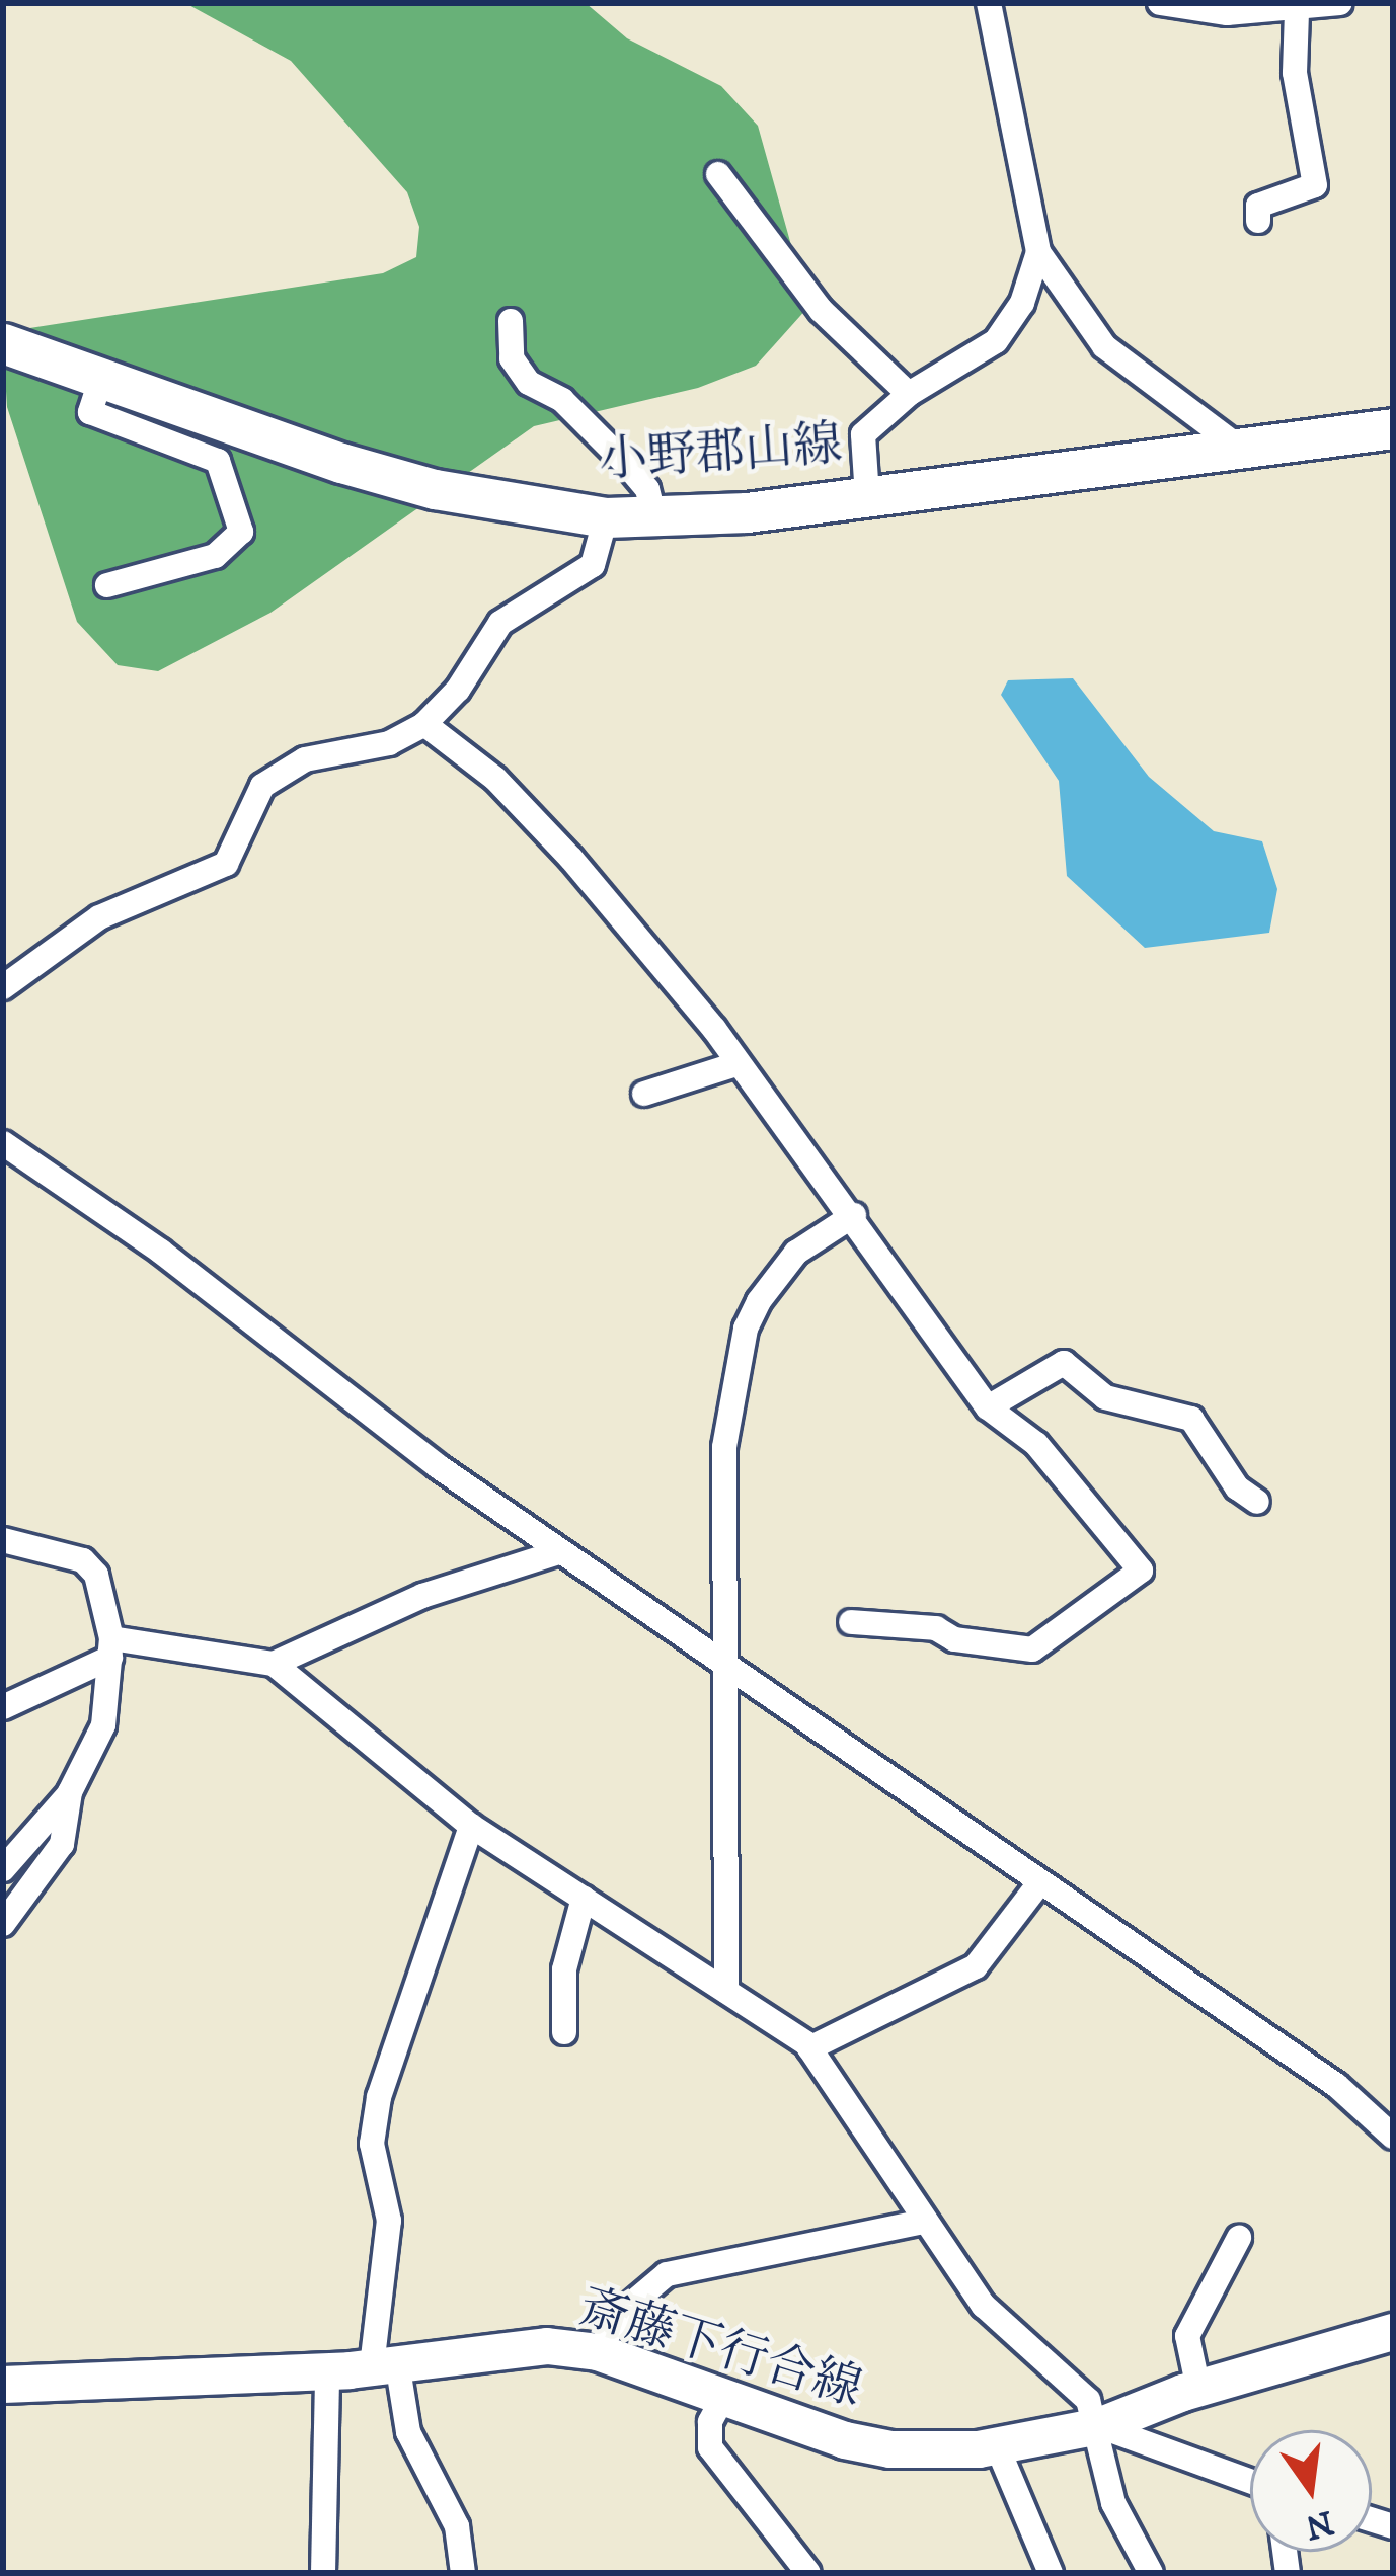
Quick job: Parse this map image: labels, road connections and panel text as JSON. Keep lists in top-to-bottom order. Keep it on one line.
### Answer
{"streets":{"main road":["小野郡山線","斎藤下行合線"]},"north":"bottom"}
